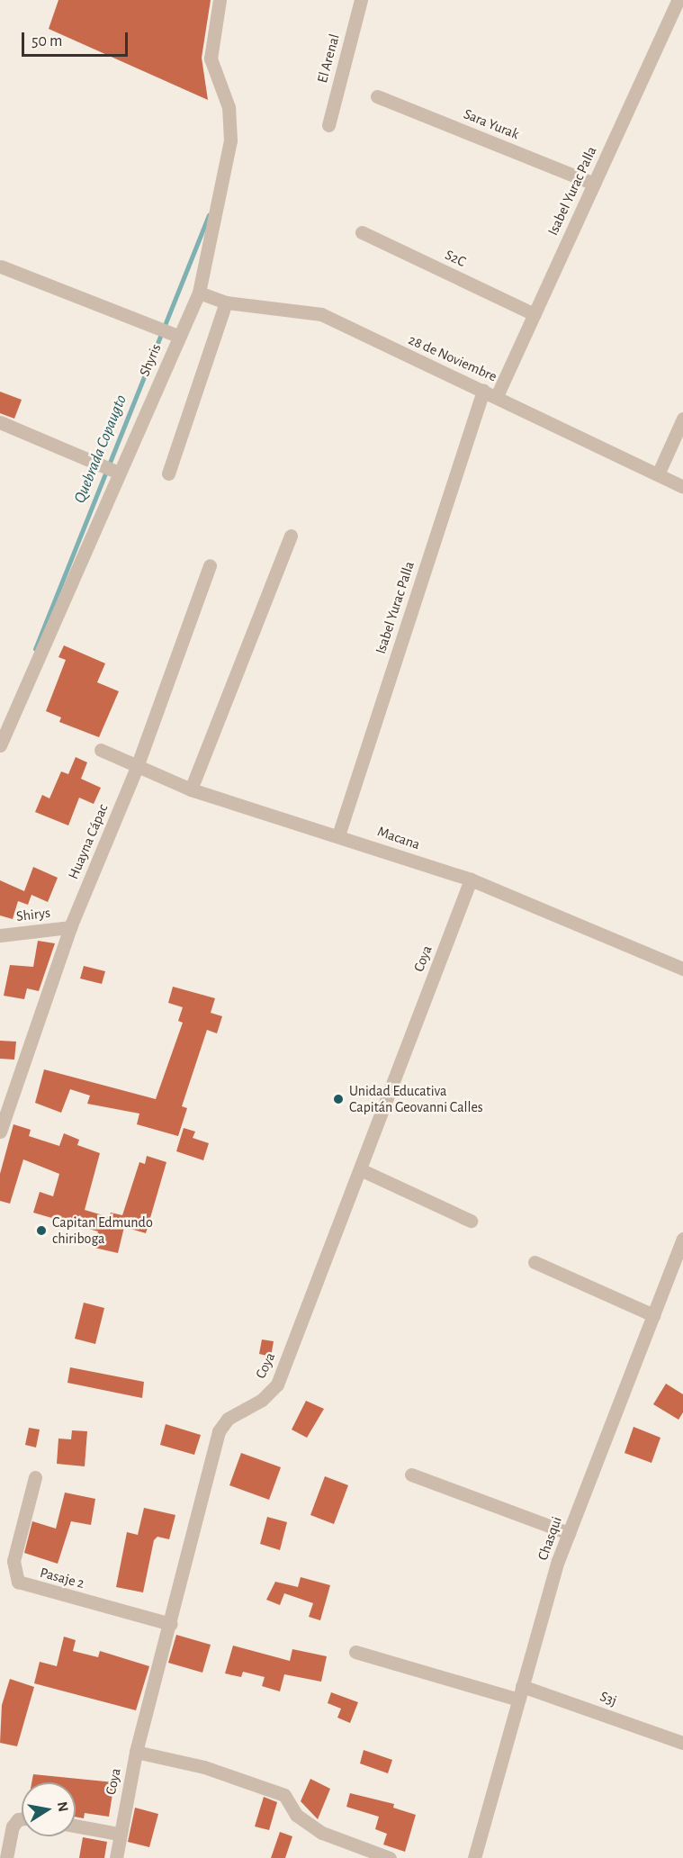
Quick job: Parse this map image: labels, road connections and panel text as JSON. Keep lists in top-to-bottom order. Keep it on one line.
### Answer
{"streets":{"street":["El Arenal","Sara Yurak","Isabel Yurac Palla","S2C","28 de Noviembre","Shyris","Macana","Huayna Cápac","Shirys","Coya","Chasqui","Pasaje 2","S3j"]},"crossings":[["Sara Yurak","Isabel Yurac Palla"],["Isabel Yurac Palla","S2C"],["Isabel Yurac Palla","28 de Noviembre"],["Isabel Yurac Palla","Macana"],["28 de Noviembre","Shyris"],["Macana","Huayna Cápac"],["Macana","Coya"],["Huayna Cápac","Shirys"],["Coya","Pasaje 2"],["Chasqui","S3j"]],"water":["Quebrada Copaugto"],"places":["Unidad Educativa Capitán Geovanni Calles","Capitan Edmundo chiriboga"],"scale_bar":"50 m","north":"right"}
